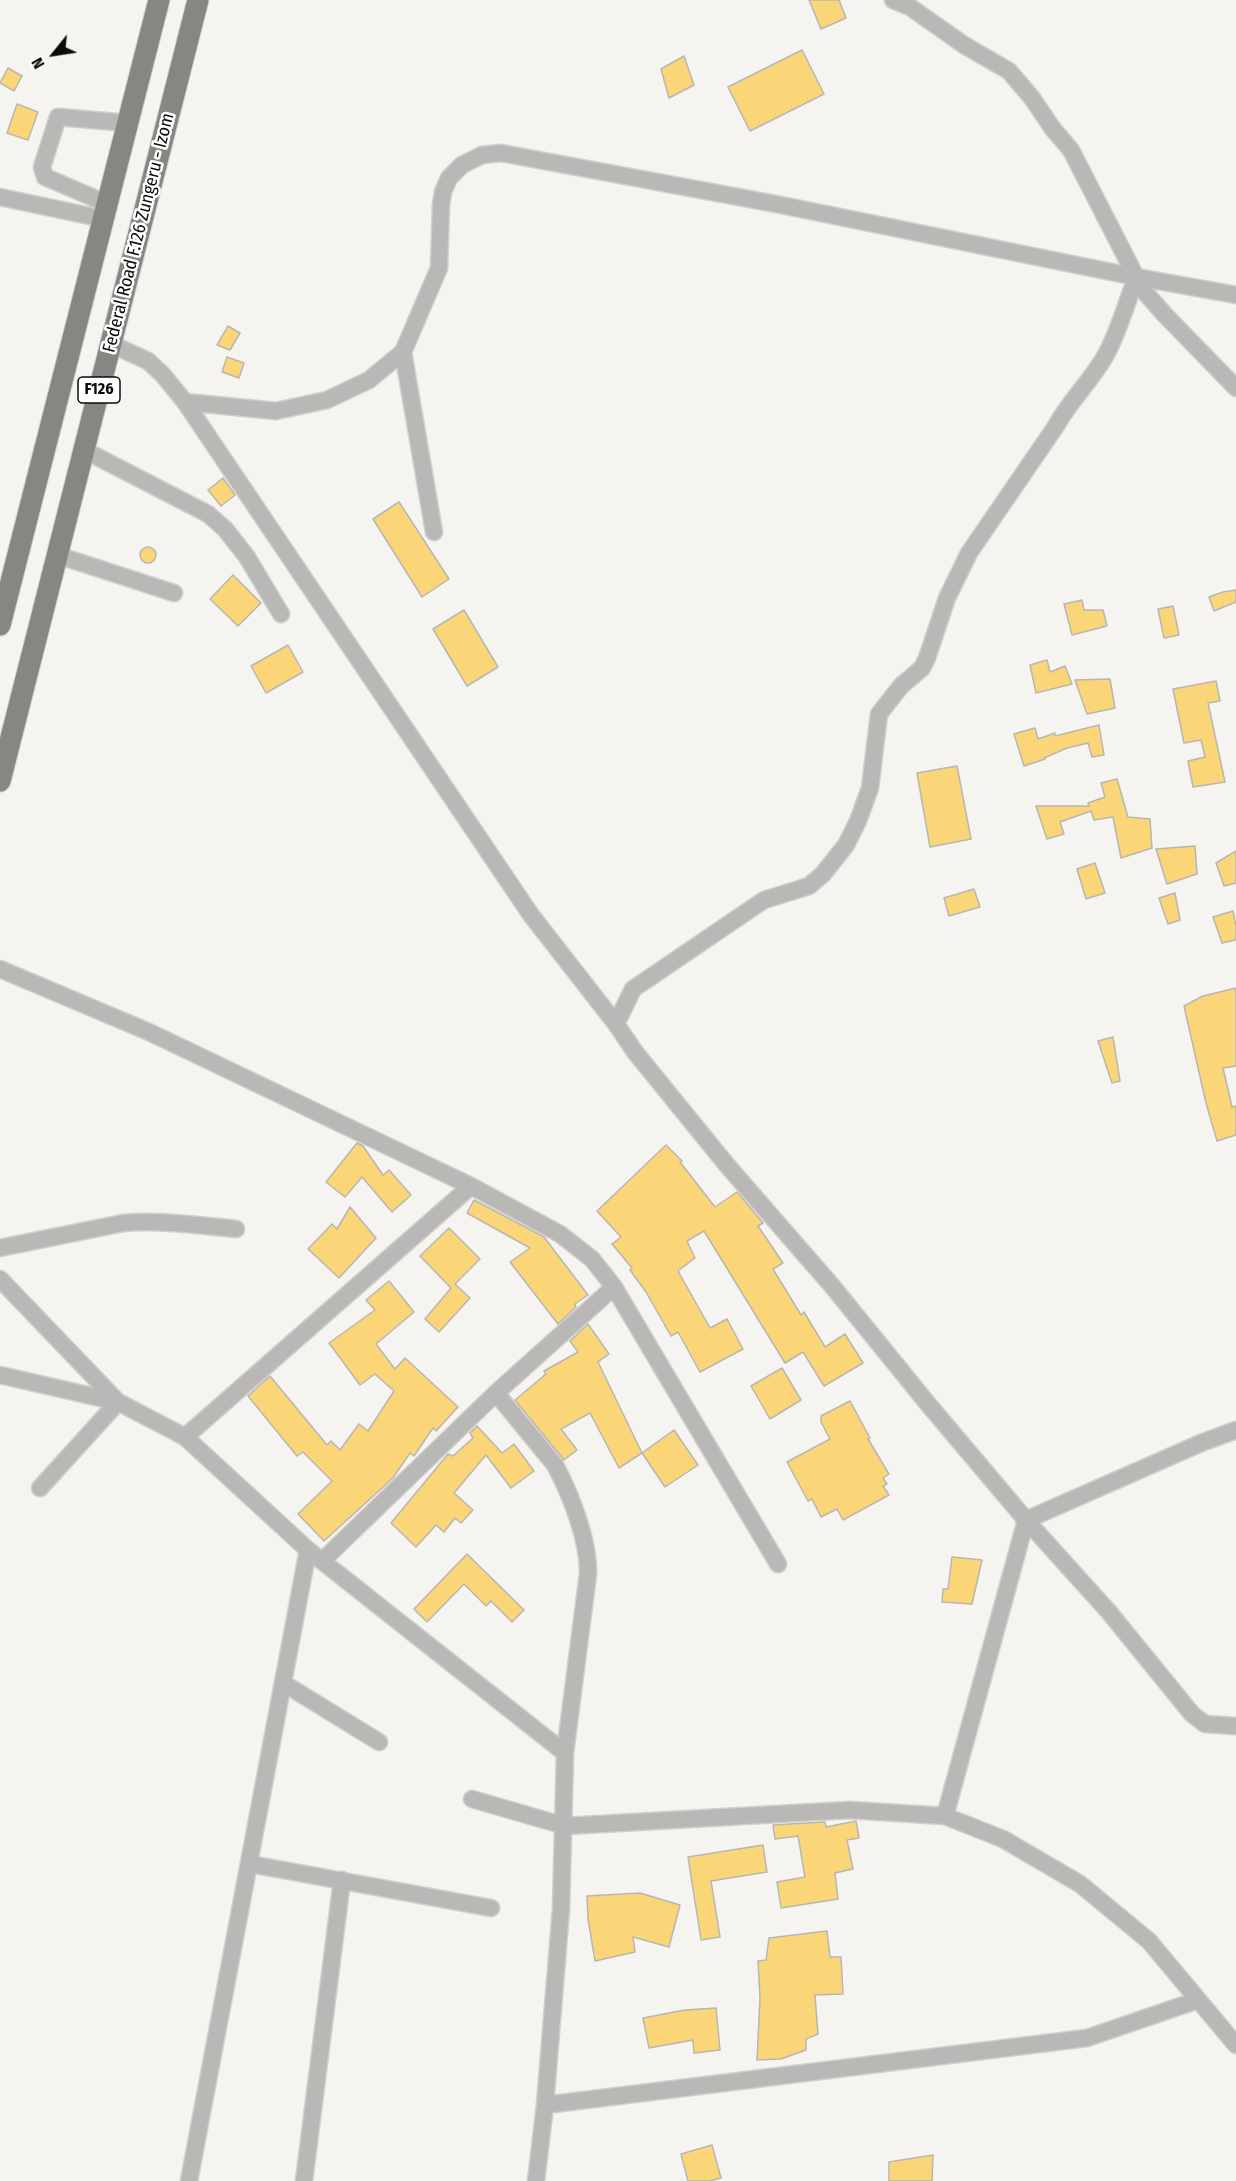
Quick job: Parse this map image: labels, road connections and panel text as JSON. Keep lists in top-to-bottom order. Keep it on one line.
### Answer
{"streets":{"main road":["Federal Road F.126 Zungeru - Izom","F126"]},"north":"bottom left"}
